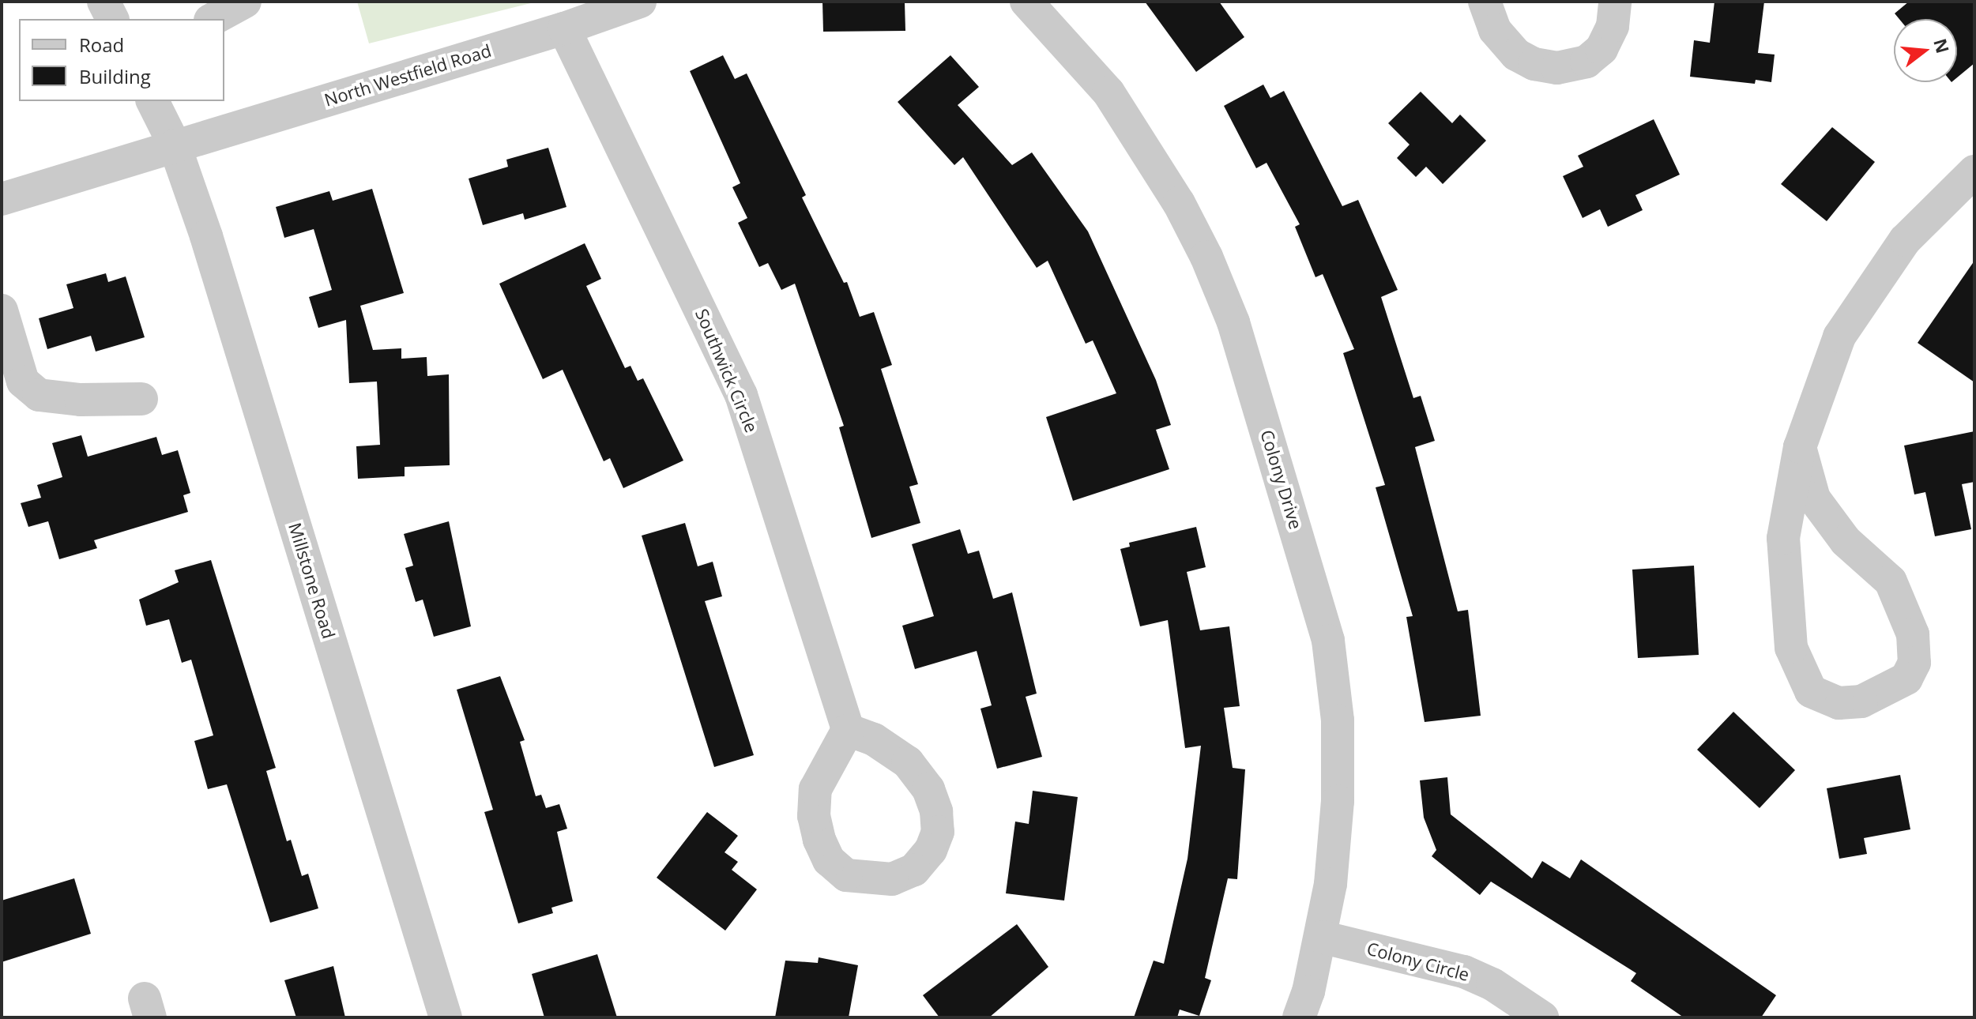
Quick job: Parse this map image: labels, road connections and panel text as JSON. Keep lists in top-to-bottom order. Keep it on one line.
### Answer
{"streets":{"street":["North Westfield Road","Southwick Circle","Colony Drive","Millstone Road","Colony Circle"]},"crossings":[["North Westfield Road","Southwick Circle"],["North Westfield Road","Millstone Road"],["Colony Drive","Colony Circle"]],"legend":["Road","Building"],"north":"right"}
